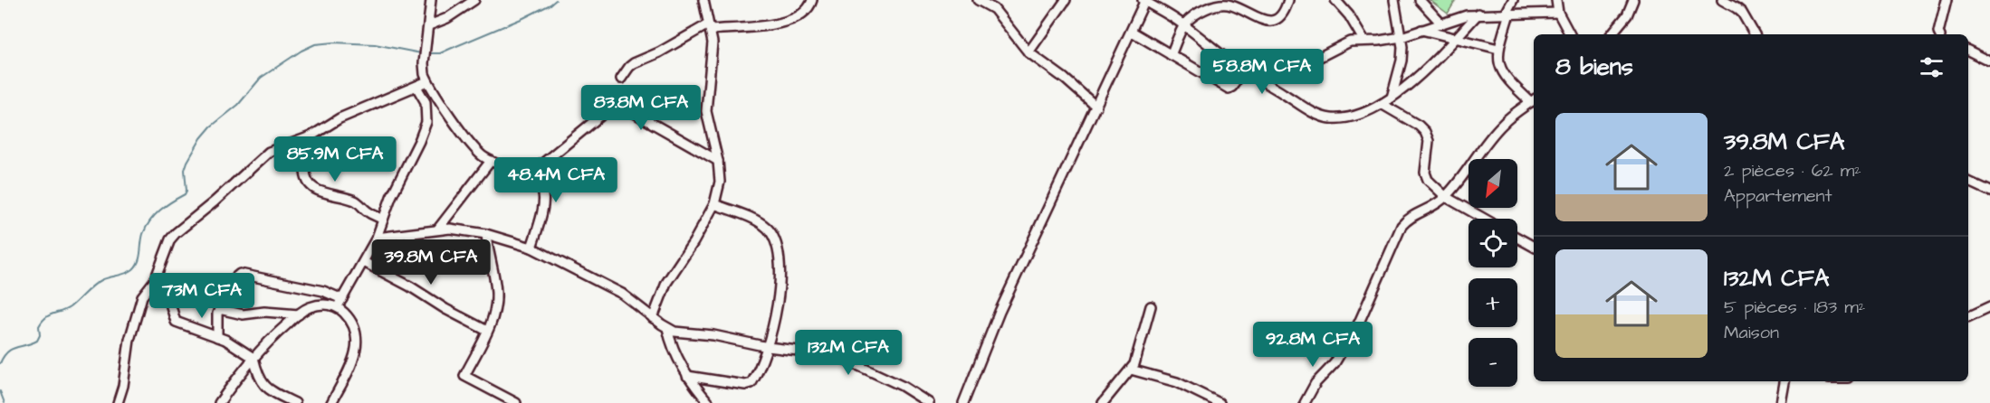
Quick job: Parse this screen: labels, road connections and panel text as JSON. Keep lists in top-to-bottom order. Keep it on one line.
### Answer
{"north":"bottom left","page":{"heading":"8 biens","price":["58.8M CFA","83.8M CFA","85.9M CFA","48.4M CFA","39.8M CFA","73M CFA","92.8M CFA","132M CFA"],"list":[{"name":"39.8M CFA","note":"2 pièces · 62 m² · Appartement"},{"name":"132M CFA","note":"5 pièces · 183 m² · Maison"}],"map_buttons":["+","−"]}}
